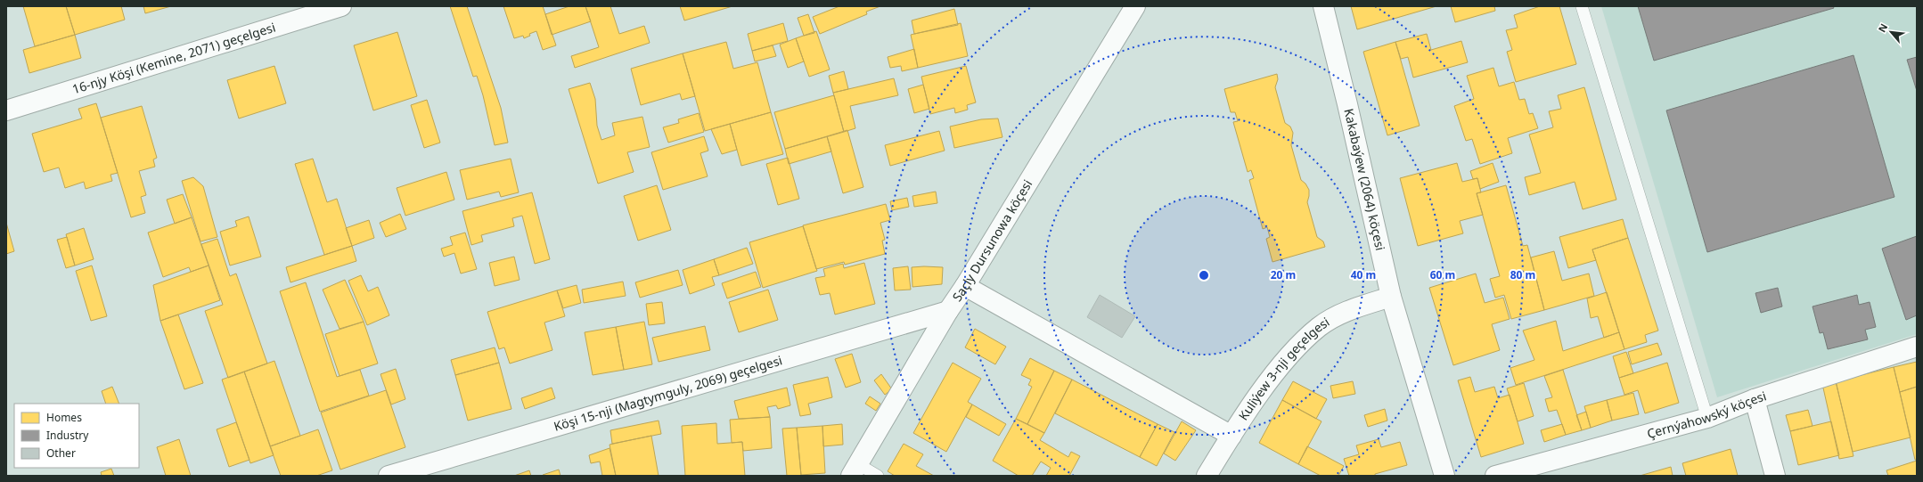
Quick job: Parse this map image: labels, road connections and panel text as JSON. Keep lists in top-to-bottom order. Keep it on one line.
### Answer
{"streets":{"street":["16-njy Köşi (Kemine, 2071) geçelgesi","Kakabaýew (2064) köçesi","Saçly Dursunowa köçesi","Kuliýew 3-nji geçelgesi","Köşi 15-nji (Magtymguly, 2069) geçelgesi","Çernýahowský köçesi"]},"crossings":[["Kakabaýew (2064) köçesi","Kuliýew 3-nji geçelgesi"],["Saçly Dursunowa köçesi","Köşi 15-nji (Magtymguly, 2069) geçelgesi"]],"legend":["Homes","Industry","Other"],"north":"top left","rings":["20 m","40 m","60 m","80 m"]}
